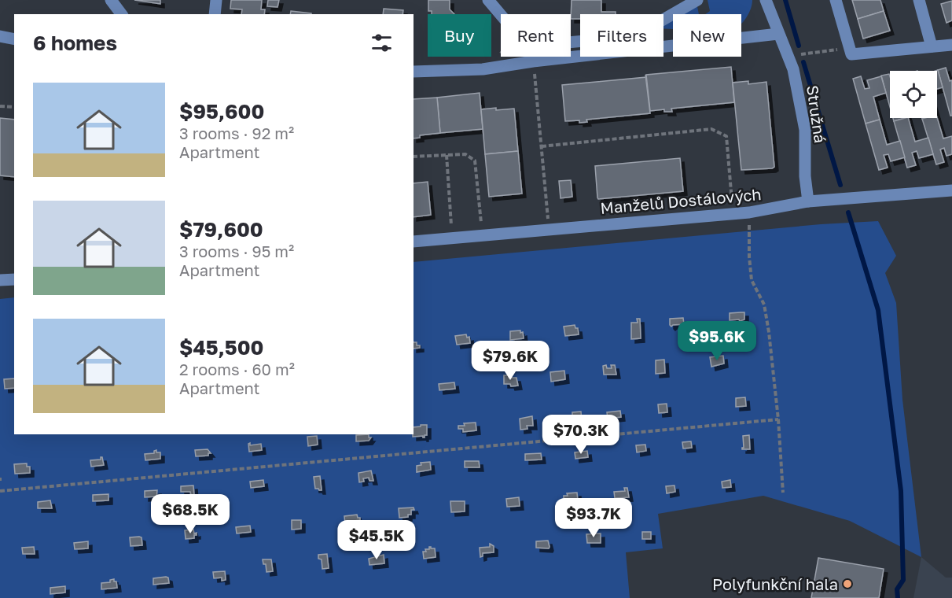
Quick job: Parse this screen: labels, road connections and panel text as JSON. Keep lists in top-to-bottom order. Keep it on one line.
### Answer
{"streets":{"street":["Stružná","Manželů Dostálových"]},"crossings":[["Stružná","Manželů Dostálových"]],"places":["Polyfunkční hala"],"page":{"chip":["Buy","Rent","Filters","New"],"heading":"6 homes","list":[{"name":"$95,600","note":"3 rooms · 92 m² · Apartment"},{"name":"$79,600","note":"3 rooms · 95 m² · Apartment"},{"name":"$45,500","note":"2 rooms · 60 m² · Apartment"}],"price":["$95.6K","$79.6K","$70.3K","$68.5K","$93.7K","$45.5K"]}}
